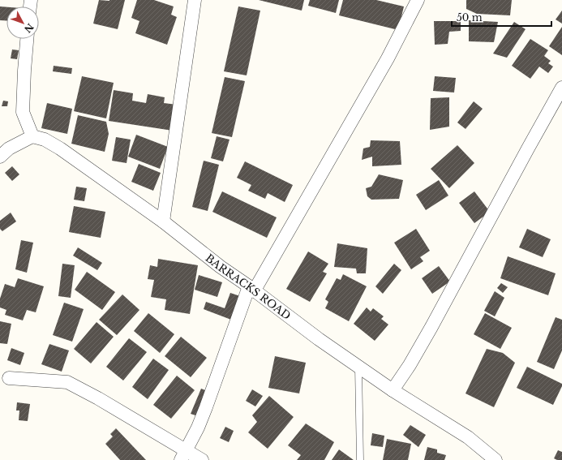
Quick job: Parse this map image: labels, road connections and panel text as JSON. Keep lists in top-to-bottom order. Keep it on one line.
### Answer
{"streets":{"street":["BARRACKS ROAD"]},"scale_bar":"50 m","north":"bottom right"}
